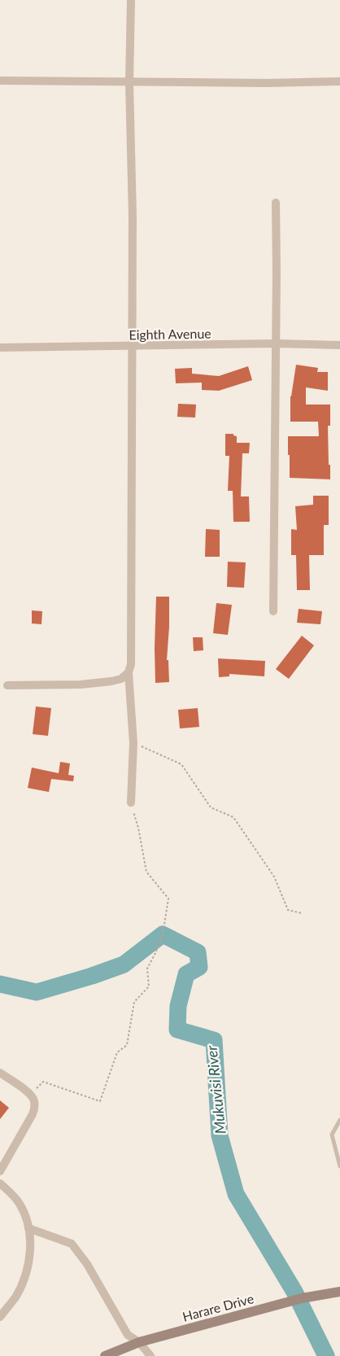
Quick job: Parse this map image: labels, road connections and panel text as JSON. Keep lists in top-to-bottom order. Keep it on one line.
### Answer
{"streets":{"street":["Eighth Avenue","Harare Drive"]},"water":["Mukuvisi River"]}
